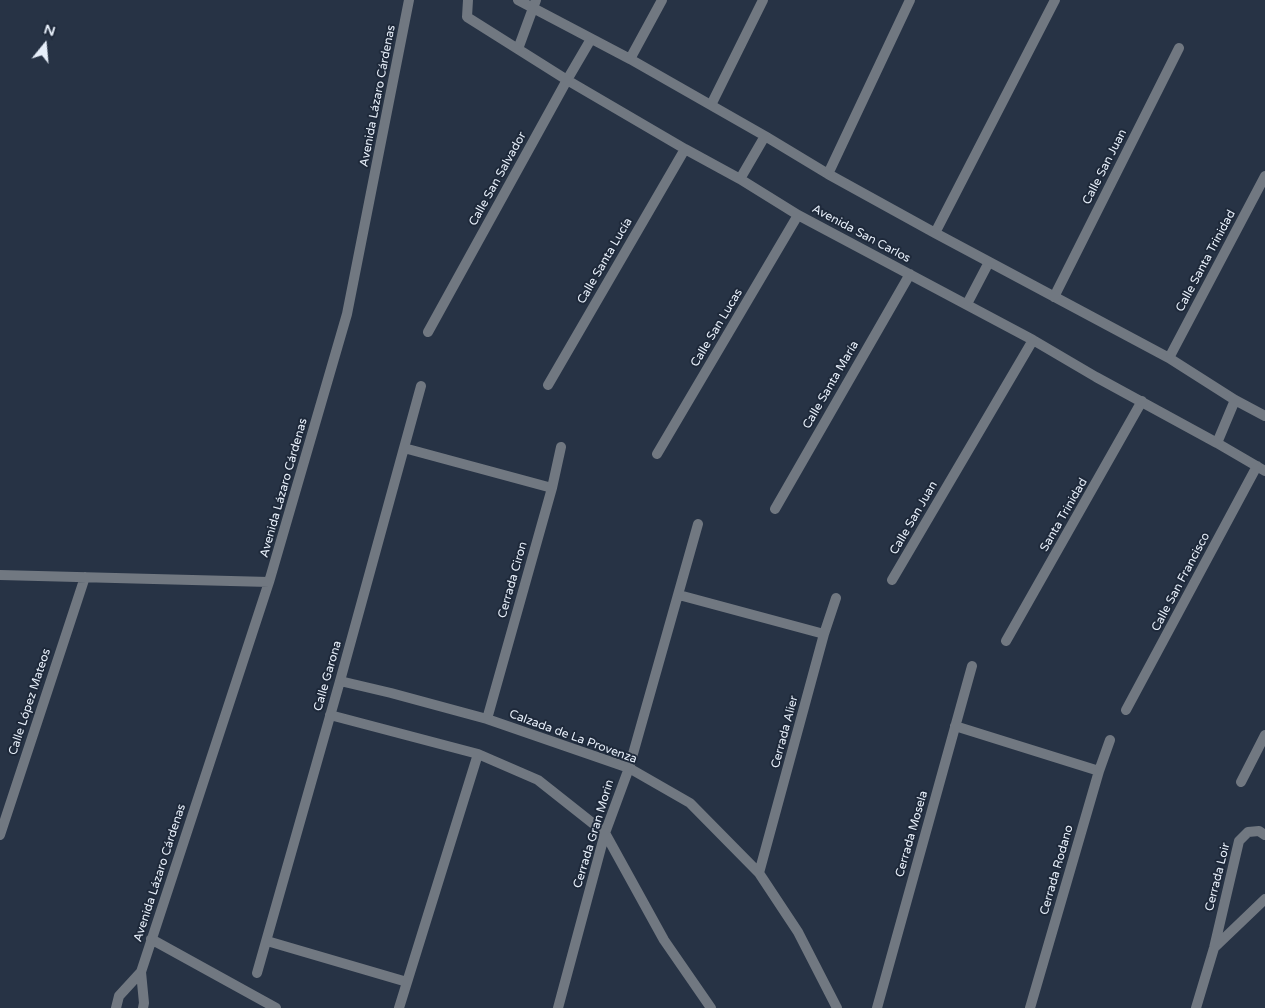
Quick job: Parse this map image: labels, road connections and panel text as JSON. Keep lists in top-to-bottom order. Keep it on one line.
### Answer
{"streets":{"street":["Avenida Lázaro Cárdenas","Calle San Juan","Calle San Salvador","Avenida San Carlos","Calle Santa Lucía","Calle Santa Trinidad","Calle San Lucas","Calle Santa María","Santa Trinidad","Cerrada Ciron","Calle San Francisco","Calle Garona","Calle López Mateos","Cerrada Alier","Calzada de La Provenza","Cerrada Gran Morin","Cerrada Mosela","Cerrada Rodano","Cerrada Loir"]},"crossings":[["Calle San Juan","Avenida San Carlos"],["Calle San Salvador","Avenida San Carlos"],["Avenida San Carlos","Calle Santa Lucía"],["Avenida San Carlos","Calle San Lucas"],["Avenida San Carlos","Calle Santa María"],["Avenida San Carlos","Santa Trinidad"],["Avenida San Carlos","Calle San Francisco"],["Cerrada Ciron","Calzada de La Provenza"],["Calle Garona","Calzada de La Provenza"],["Cerrada Alier","Calzada de La Provenza"],["Calzada de La Provenza","Cerrada Gran Morin"]],"north":"top"}
